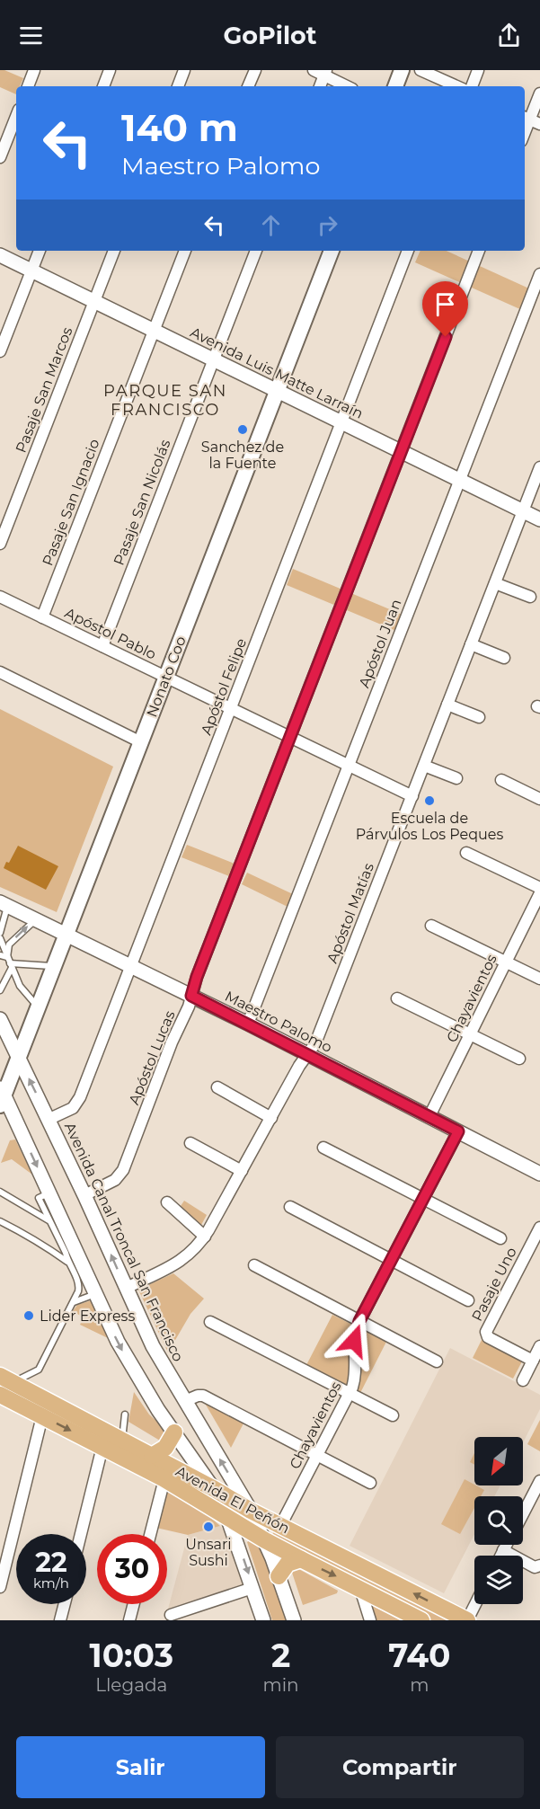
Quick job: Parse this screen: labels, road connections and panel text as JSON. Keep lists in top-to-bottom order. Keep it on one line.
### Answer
{"streets":{"main road":["Nonato Coo","Avenida El Peñón"],"street":["Avenida Luis Matte Larraín","Pasaje San Marcos","Pasaje San Ignacio","Pasaje San Nicolás","Apóstol Pablo","Apóstol Juan","Apóstol Felipe","Apóstol Matías","Chayavientos","Maestro Palomo","Apóstol Lucas","Avenida Canal Troncal San Francisco","Pasaje Uno"]},"crossings":[["Avenida Luis Matte Larraín","Pasaje San Marcos"],["Avenida Luis Matte Larraín","Pasaje San Ignacio"],["Avenida Luis Matte Larraín","Pasaje San Nicolás"],["Avenida Luis Matte Larraín","Apóstol Juan"],["Avenida Luis Matte Larraín","Nonato Coo"],["Avenida Luis Matte Larraín","Apóstol Felipe"],["Avenida Luis Matte Larraín","Apóstol Matías"],["Avenida Luis Matte Larraín","Apóstol Lucas"],["Pasaje San Ignacio","Apóstol Pablo"],["Pasaje San Nicolás","Apóstol Pablo"],["Apóstol Pablo","Apóstol Juan"],["Apóstol Pablo","Nonato Coo"],["Apóstol Pablo","Apóstol Felipe"],["Apóstol Pablo","Apóstol Matías"],["Apóstol Pablo","Apóstol Lucas"],["Apóstol Juan","Maestro Palomo"],["Nonato Coo","Maestro Palomo"],["Nonato Coo","Avenida Canal Troncal San Francisco"],["Apóstol Felipe","Maestro Palomo"],["Apóstol Felipe","Avenida Canal Troncal San Francisco"],["Apóstol Matías","Maestro Palomo"],["Apóstol Matías","Avenida Canal Troncal San Francisco"],["Chayavientos","Maestro Palomo"],["Chayavientos","Avenida El Peñón"],["Maestro Palomo","Apóstol Lucas"],["Apóstol Lucas","Avenida Canal Troncal San Francisco"],["Avenida Canal Troncal San Francisco","Avenida El Peñón"]],"districts":["PARQUE SAN FRANCISCO"],"places":["Sanchez de la Fuente","Escuela de Párvulos Los Peques","Lider Express","Unsari Sushi"],"north":"bottom left","page":{"header":"GoPilot","turn":["140 m","Maestro Palomo"],"speed":"22 km/h","limit":"30","eta":["10:03","Llegada","2","min","740","m"],"buttons":["Salir","Compartir"]}}
